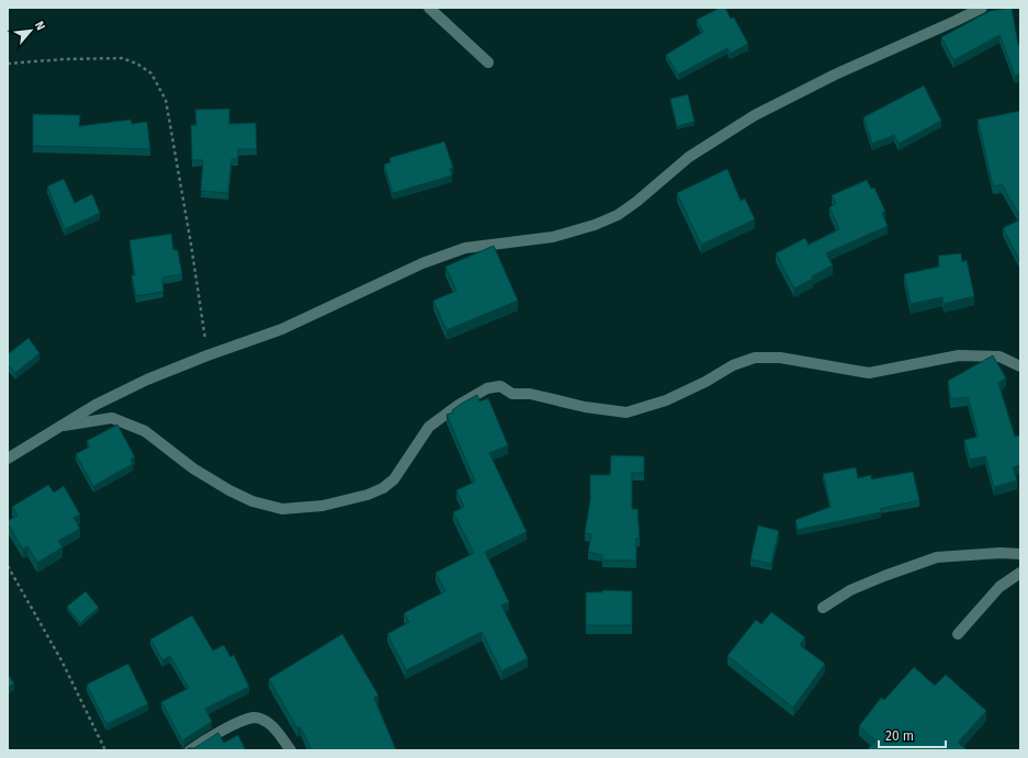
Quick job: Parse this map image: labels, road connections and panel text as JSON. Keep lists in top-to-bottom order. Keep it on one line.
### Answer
{"scale_bar":"20 m","north":"top right"}
